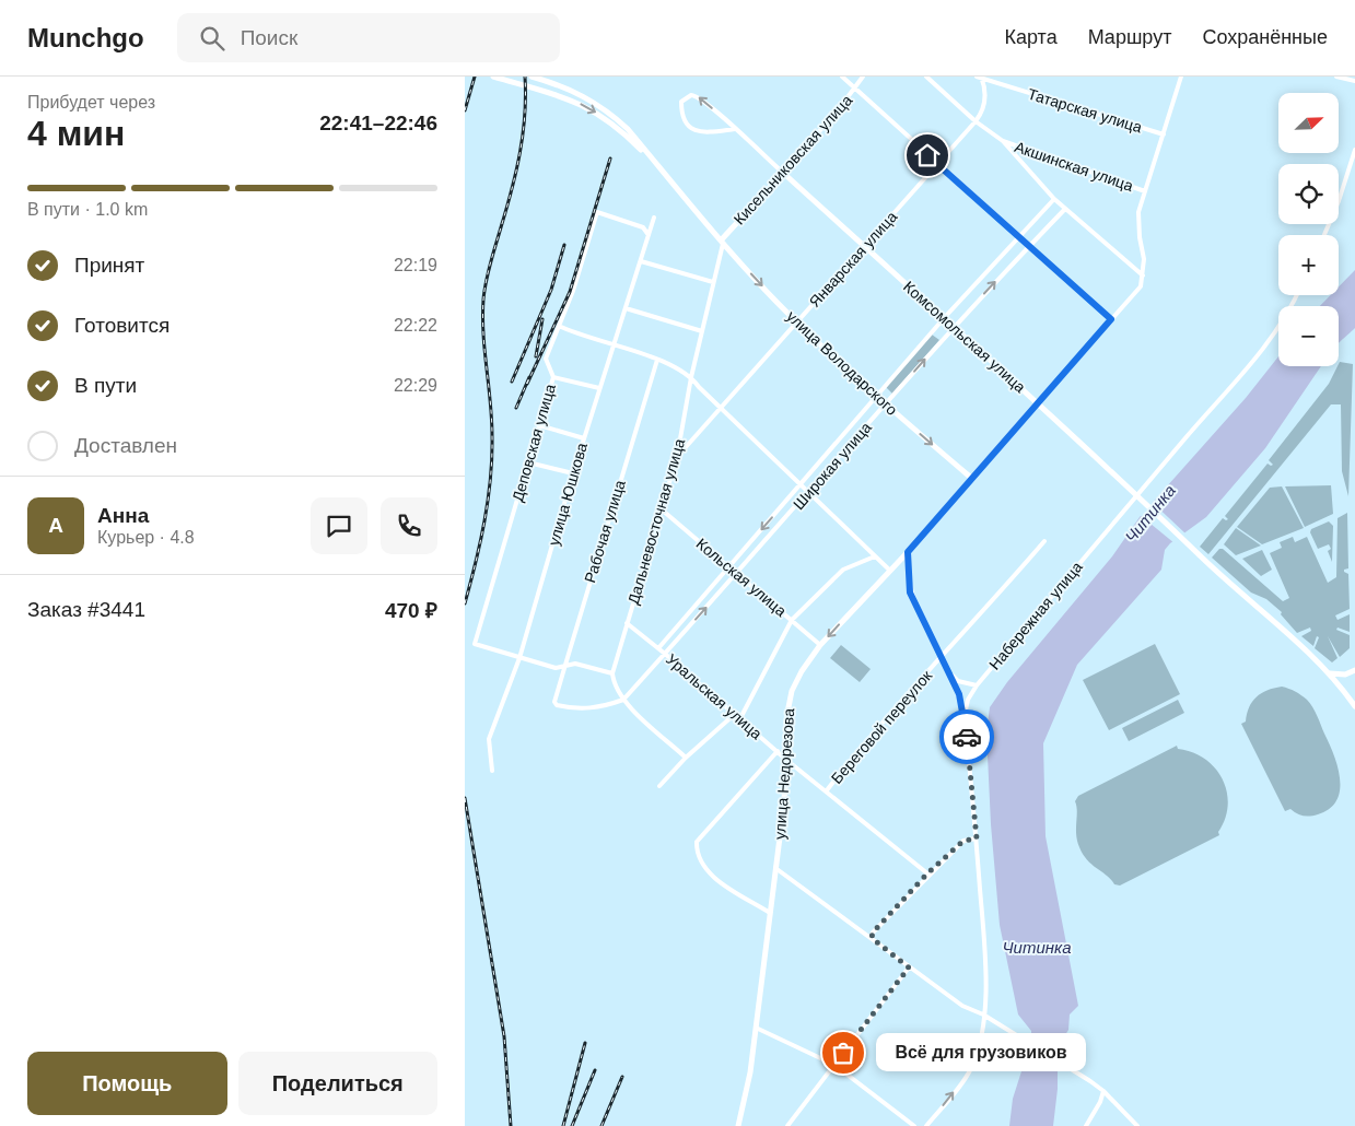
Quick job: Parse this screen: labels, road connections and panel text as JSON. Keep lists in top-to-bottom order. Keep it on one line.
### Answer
{"streets":{"main road":["Кисельниковская улица","Комсомольская улица","улица Володарского","улица Недорезова"],"street":["Татарская улица","Акшинская улица","Январская улица","Деповская улица","Широкая улица","улица Юшкова","Дальневосточная улица","Рабочая улица","Кольская улица","Набережная улица","Уральская улица","Береговой переулок"]},"crossings":[["Татарская улица","Январская улица"],["Кисельниковская улица","Комсомольская улица"],["Кисельниковская улица","улица Володарского"],["Кисельниковская улица","Дальневосточная улица"],["Январская улица","Комсомольская улица"],["Январская улица","улица Володарского"],["Январская улица","Дальневосточная улица"],["Комсомольская улица","Широкая улица"],["Комсомольская улица","Набережная улица"],["Комсомольская улица","улица Недорезова"],["улица Володарского","Широкая улица"],["улица Володарского","Дальневосточная улица"],["улица Володарского","улица Недорезова"],["Деповская улица","улица Юшкова"],["Широкая улица","Рабочая улица"],["Широкая улица","Кольская улица"],["Широкая улица","Уральская улица"],["Дальневосточная улица","Кольская улица"],["Дальневосточная улица","Уральская улица"],["Кольская улица","улица Недорезова"],["Уральская улица","Береговой переулок"],["Уральская улица","улица Недорезова"]],"one_way":["улица Володарского"],"water":["Читинка"],"places":["Всё для грузовиков"],"north":"top right","page":{"header":"Munchgo","search":"Поиск","nav":["Карта","Маршрут","Сохранённые"],"heading":["4 мин","Прибудет через","22:41–22:46"],"panel":["Анна","Курьер · 4.8","Заказ #3441","470 ₽"],"map_buttons":["+","−"],"bar":"В пути · 1.0 km","list":[["Принят","22:19"],["Готовится","22:22"],["В пути","22:29"],"Доставлен"],"round":"А","bubble":"Всё для грузовиков","buttons":["Помощь","Поделиться"]}}
